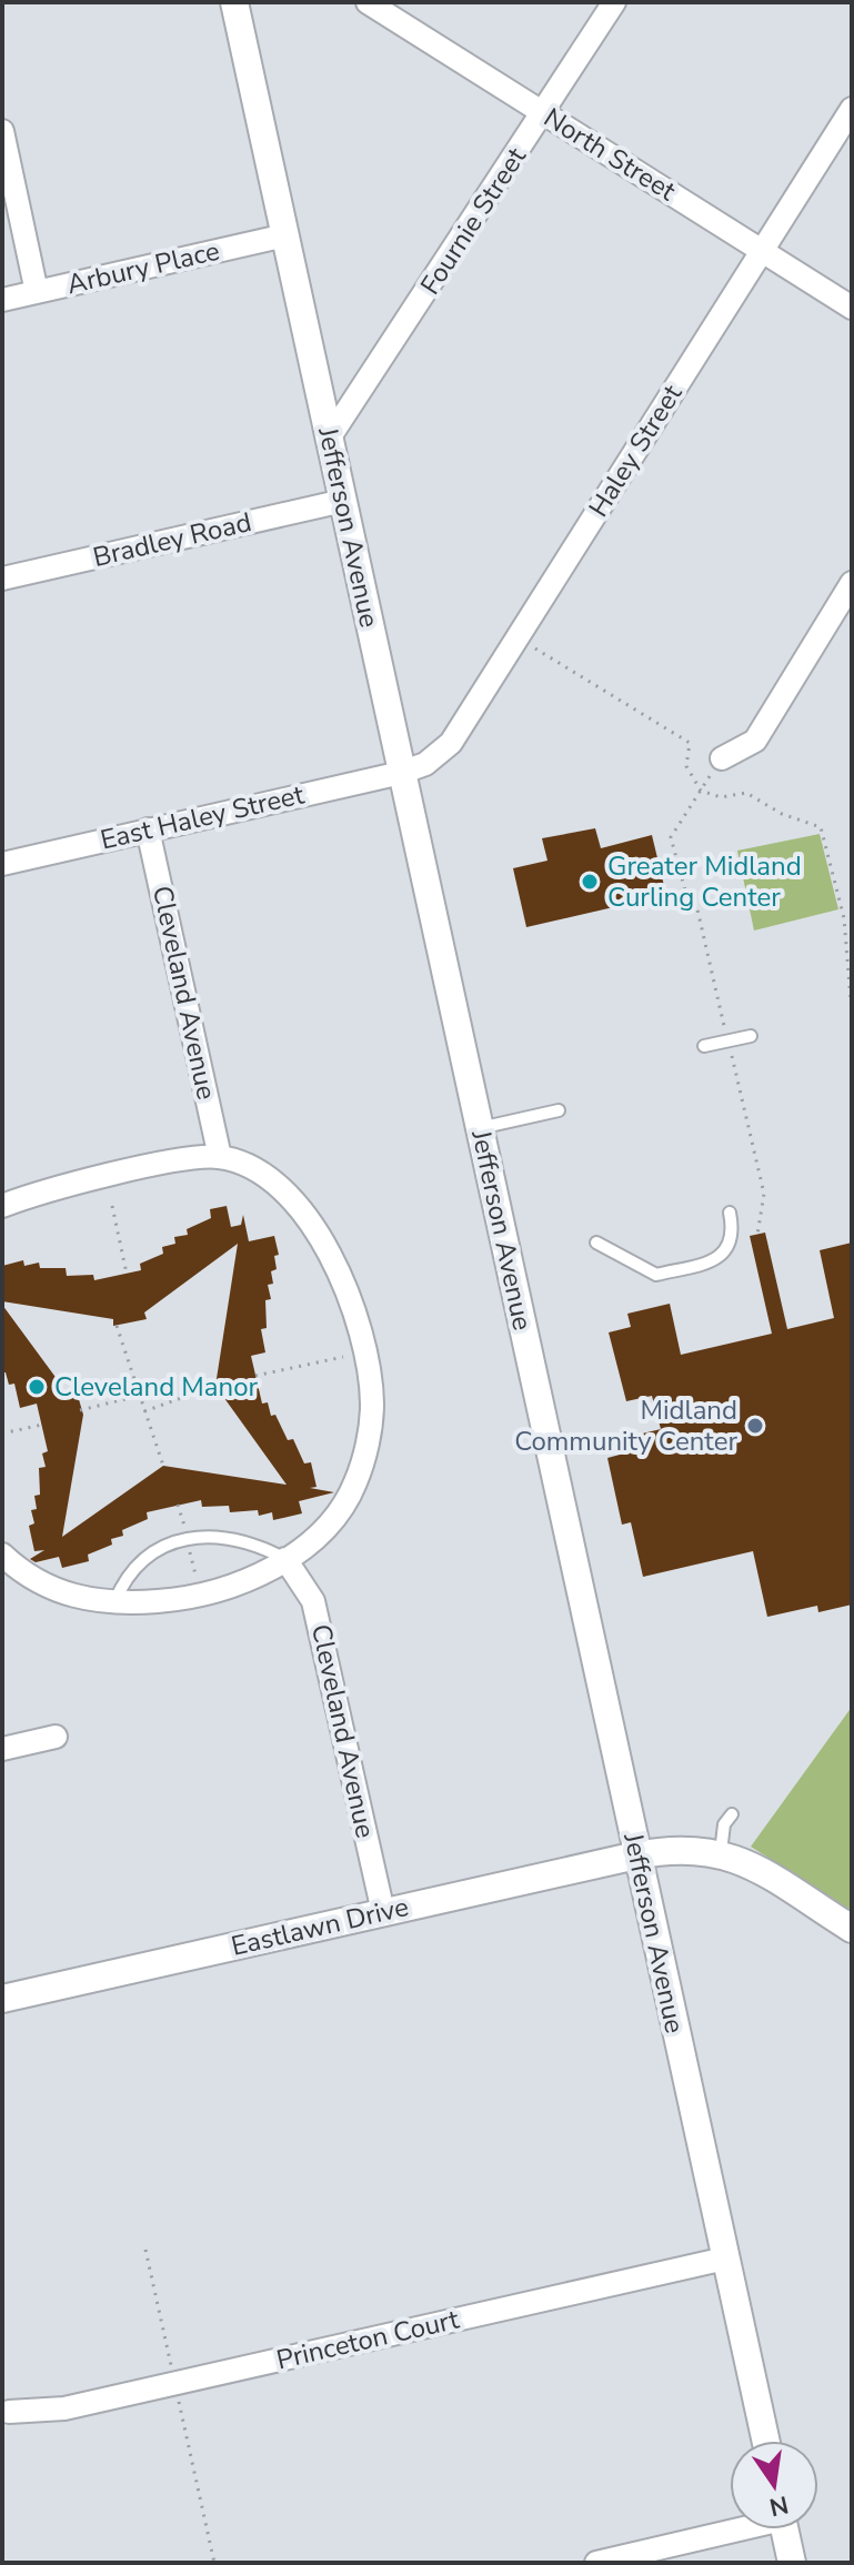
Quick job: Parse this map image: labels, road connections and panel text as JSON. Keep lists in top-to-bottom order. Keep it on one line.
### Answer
{"streets":{"street":["North Street","Fournie Street","Arbury Place","Haley Street","Jefferson Avenue","Bradley Road","East Haley Street","Cleveland Avenue","Eastlawn Drive","Princeton Court"]},"crossings":[["North Street","Fournie Street"],["North Street","Haley Street"],["Fournie Street","Jefferson Avenue"],["Arbury Place","Jefferson Avenue"],["Haley Street","Jefferson Avenue"],["Haley Street","East Haley Street"],["Jefferson Avenue","Bradley Road"],["Jefferson Avenue","East Haley Street"],["Jefferson Avenue","Eastlawn Drive"],["Jefferson Avenue","Princeton Court"],["East Haley Street","Cleveland Avenue"],["Cleveland Avenue","Eastlawn Drive"]],"places":["Greater Midland Curling Center","Cleveland Manor","Midland Community Center"],"north":"bottom"}
